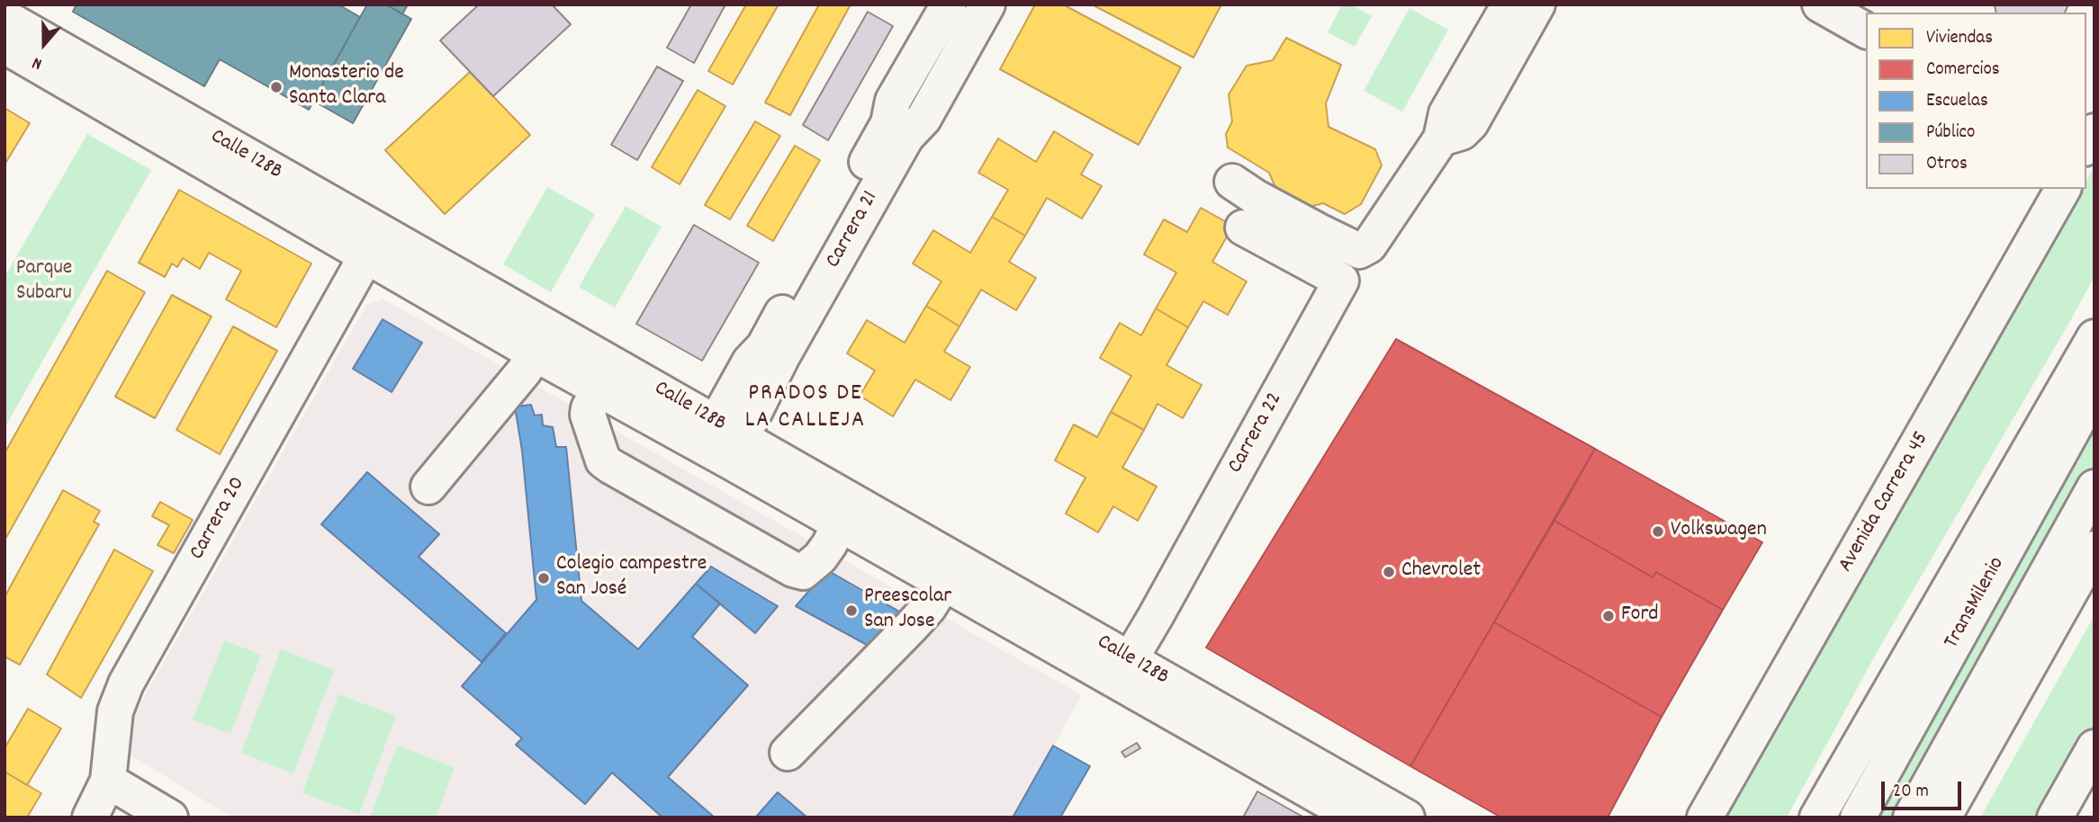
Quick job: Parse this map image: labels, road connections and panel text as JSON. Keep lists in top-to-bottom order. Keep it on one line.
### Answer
{"streets":{"main road":["Calle 128B","Carrera 21","Carrera 22","Avenida Carrera 45","Carrera 20","TransMilenio"]},"crossings":[["Calle 128B","Carrera 21"],["Calle 128B","Carrera 22"],["Calle 128B","Carrera 20"]],"districts":["PRADOS DE LA CALLEJA"],"parks":["Parque Subaru"],"places":["Monasterio de Santa Clara","Volkswagen","Chevrolet","Colegio campestre San José","Preescolar San Jose","Ford"],"legend":["Viviendas","Comercios","Escuelas","Público","Otros"],"scale_bar":"20 m","north":"bottom"}
